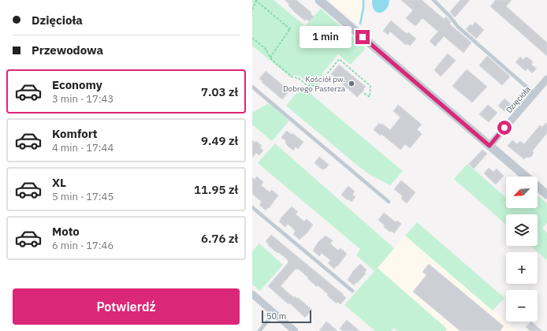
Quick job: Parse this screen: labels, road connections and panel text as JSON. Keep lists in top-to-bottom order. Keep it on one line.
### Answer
{"streets":{"street":["Dzięcioła"]},"places":["Kościół pw. Dobrego Pasterza"],"scale_bar":"50 m","north":"bottom left","page":{"banner":["Dzięcioła","Przewodowa"],"bubble":"1 min","list":[{"name":"Economy","note":"3 min · 17:43","value":"7.03 zł"},{"name":"Komfort","note":"4 min · 17:44","value":"9.49 zł"},{"name":"XL","note":"5 min · 17:45","value":"11.95 zł"},{"name":"Moto","note":"6 min · 17:46","value":"6.76 zł"}],"map_buttons":["+","−"],"buttons":"Potwierdź","scale":"50 m"}}
